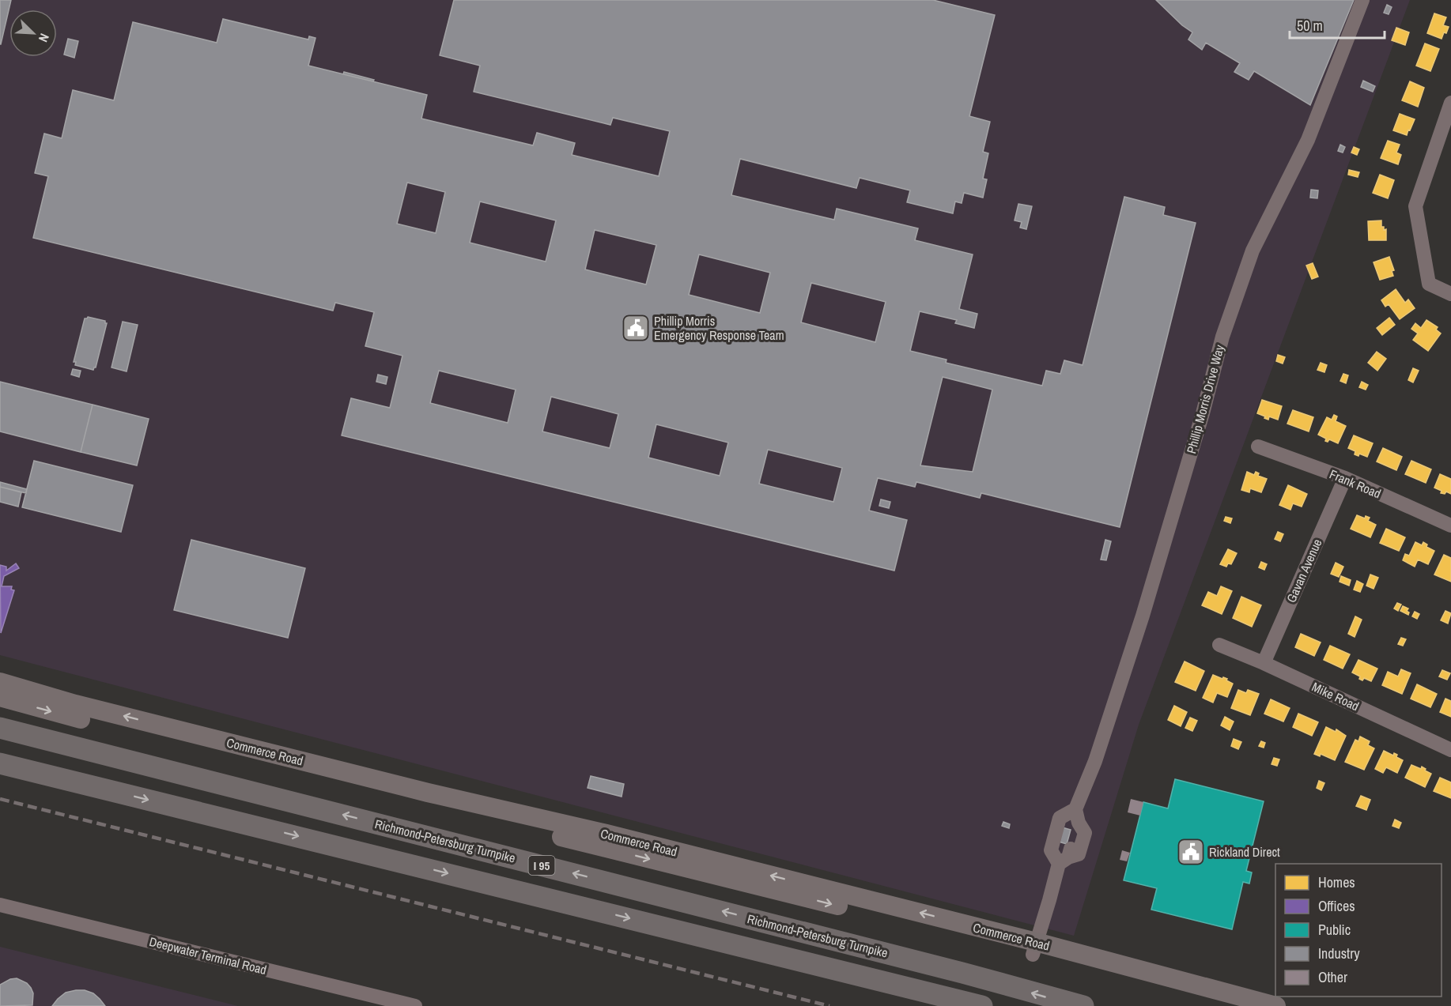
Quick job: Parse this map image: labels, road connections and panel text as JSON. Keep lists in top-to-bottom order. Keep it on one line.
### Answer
{"streets":{"highway":["Richmond-Petersburg Turnpike","I 95"],"main road":["Commerce Road"],"street":["Phillip Morris Drive Way","Frank Road","Gavan Avenue","Mike Road","Deepwater Terminal Road"]},"crossings":[["Phillip Morris Drive Way","Commerce Road"],["Frank Road","Gavan Avenue"],["Gavan Avenue","Mike Road"]],"places":{"public building":["Phillip Morris Emergency Response Team","Rickland Direct"]},"legend":["Homes","Offices","Public","Industry","Other"],"scale_bar":"50 m","north":"bottom right"}
